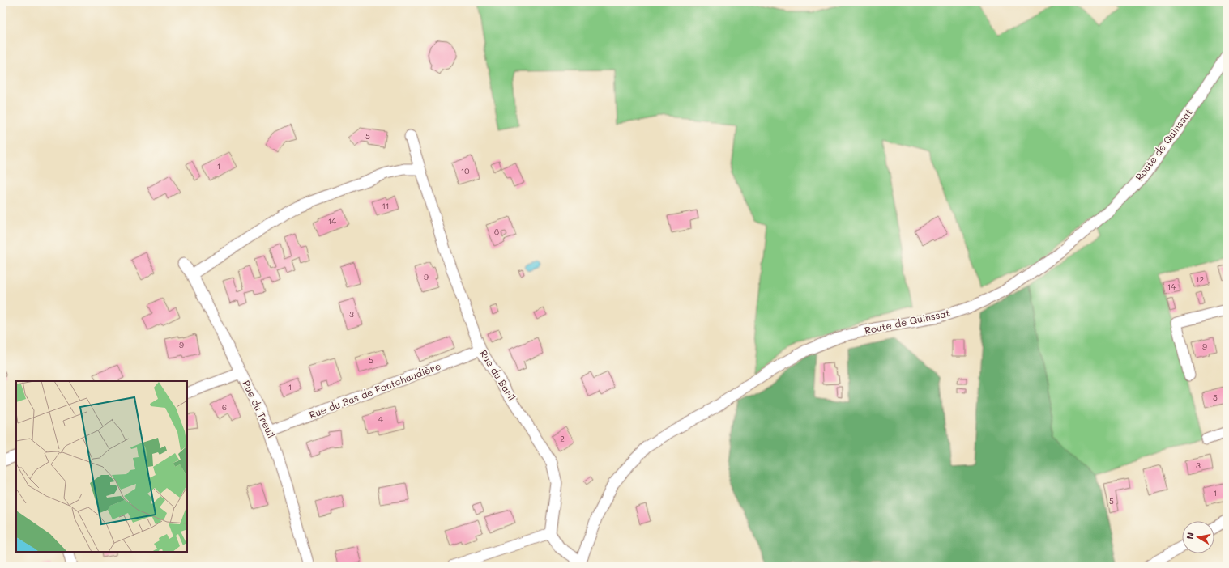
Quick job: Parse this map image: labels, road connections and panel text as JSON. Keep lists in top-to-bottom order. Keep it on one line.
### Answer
{"streets":{"street":["Route de Quinssat","Rue du Baril","Rue du Bas de Fontchaudière","Rue du Treuil"]},"crossings":[["Rue du Baril","Rue du Bas de Fontchaudière"],["Rue du Bas de Fontchaudière","Rue du Treuil"]],"house_numbers":["5","1","10","11","14","8","9","12","14","3","9","9","5","1","5","6","4","2","3","1","5"],"north":"left"}
